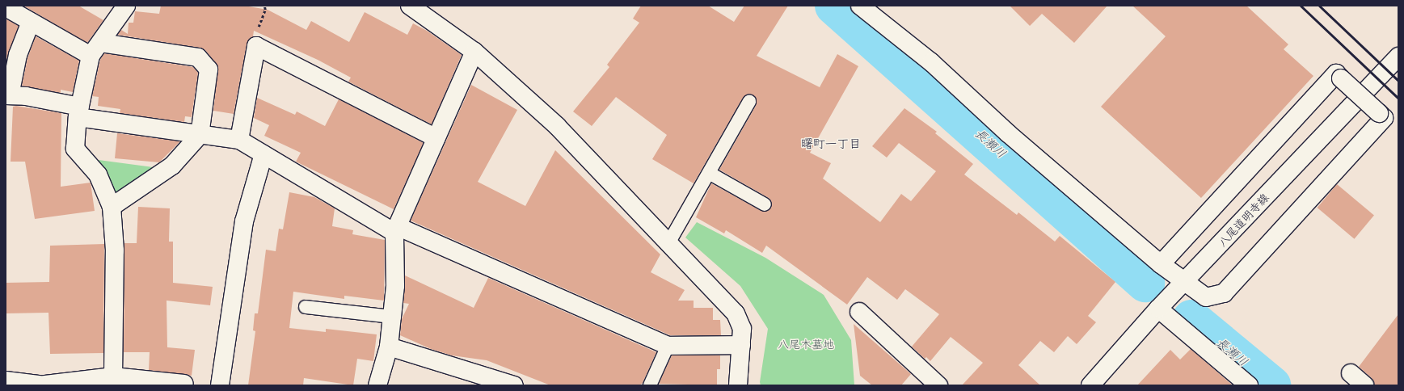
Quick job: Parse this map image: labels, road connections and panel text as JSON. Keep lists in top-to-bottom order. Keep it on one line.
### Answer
{"streets":{"street":["八尾道明寺線"]},"districts":["曙町一丁目"],"water":["長瀬川"],"parks":["八尾木墓地"]}
